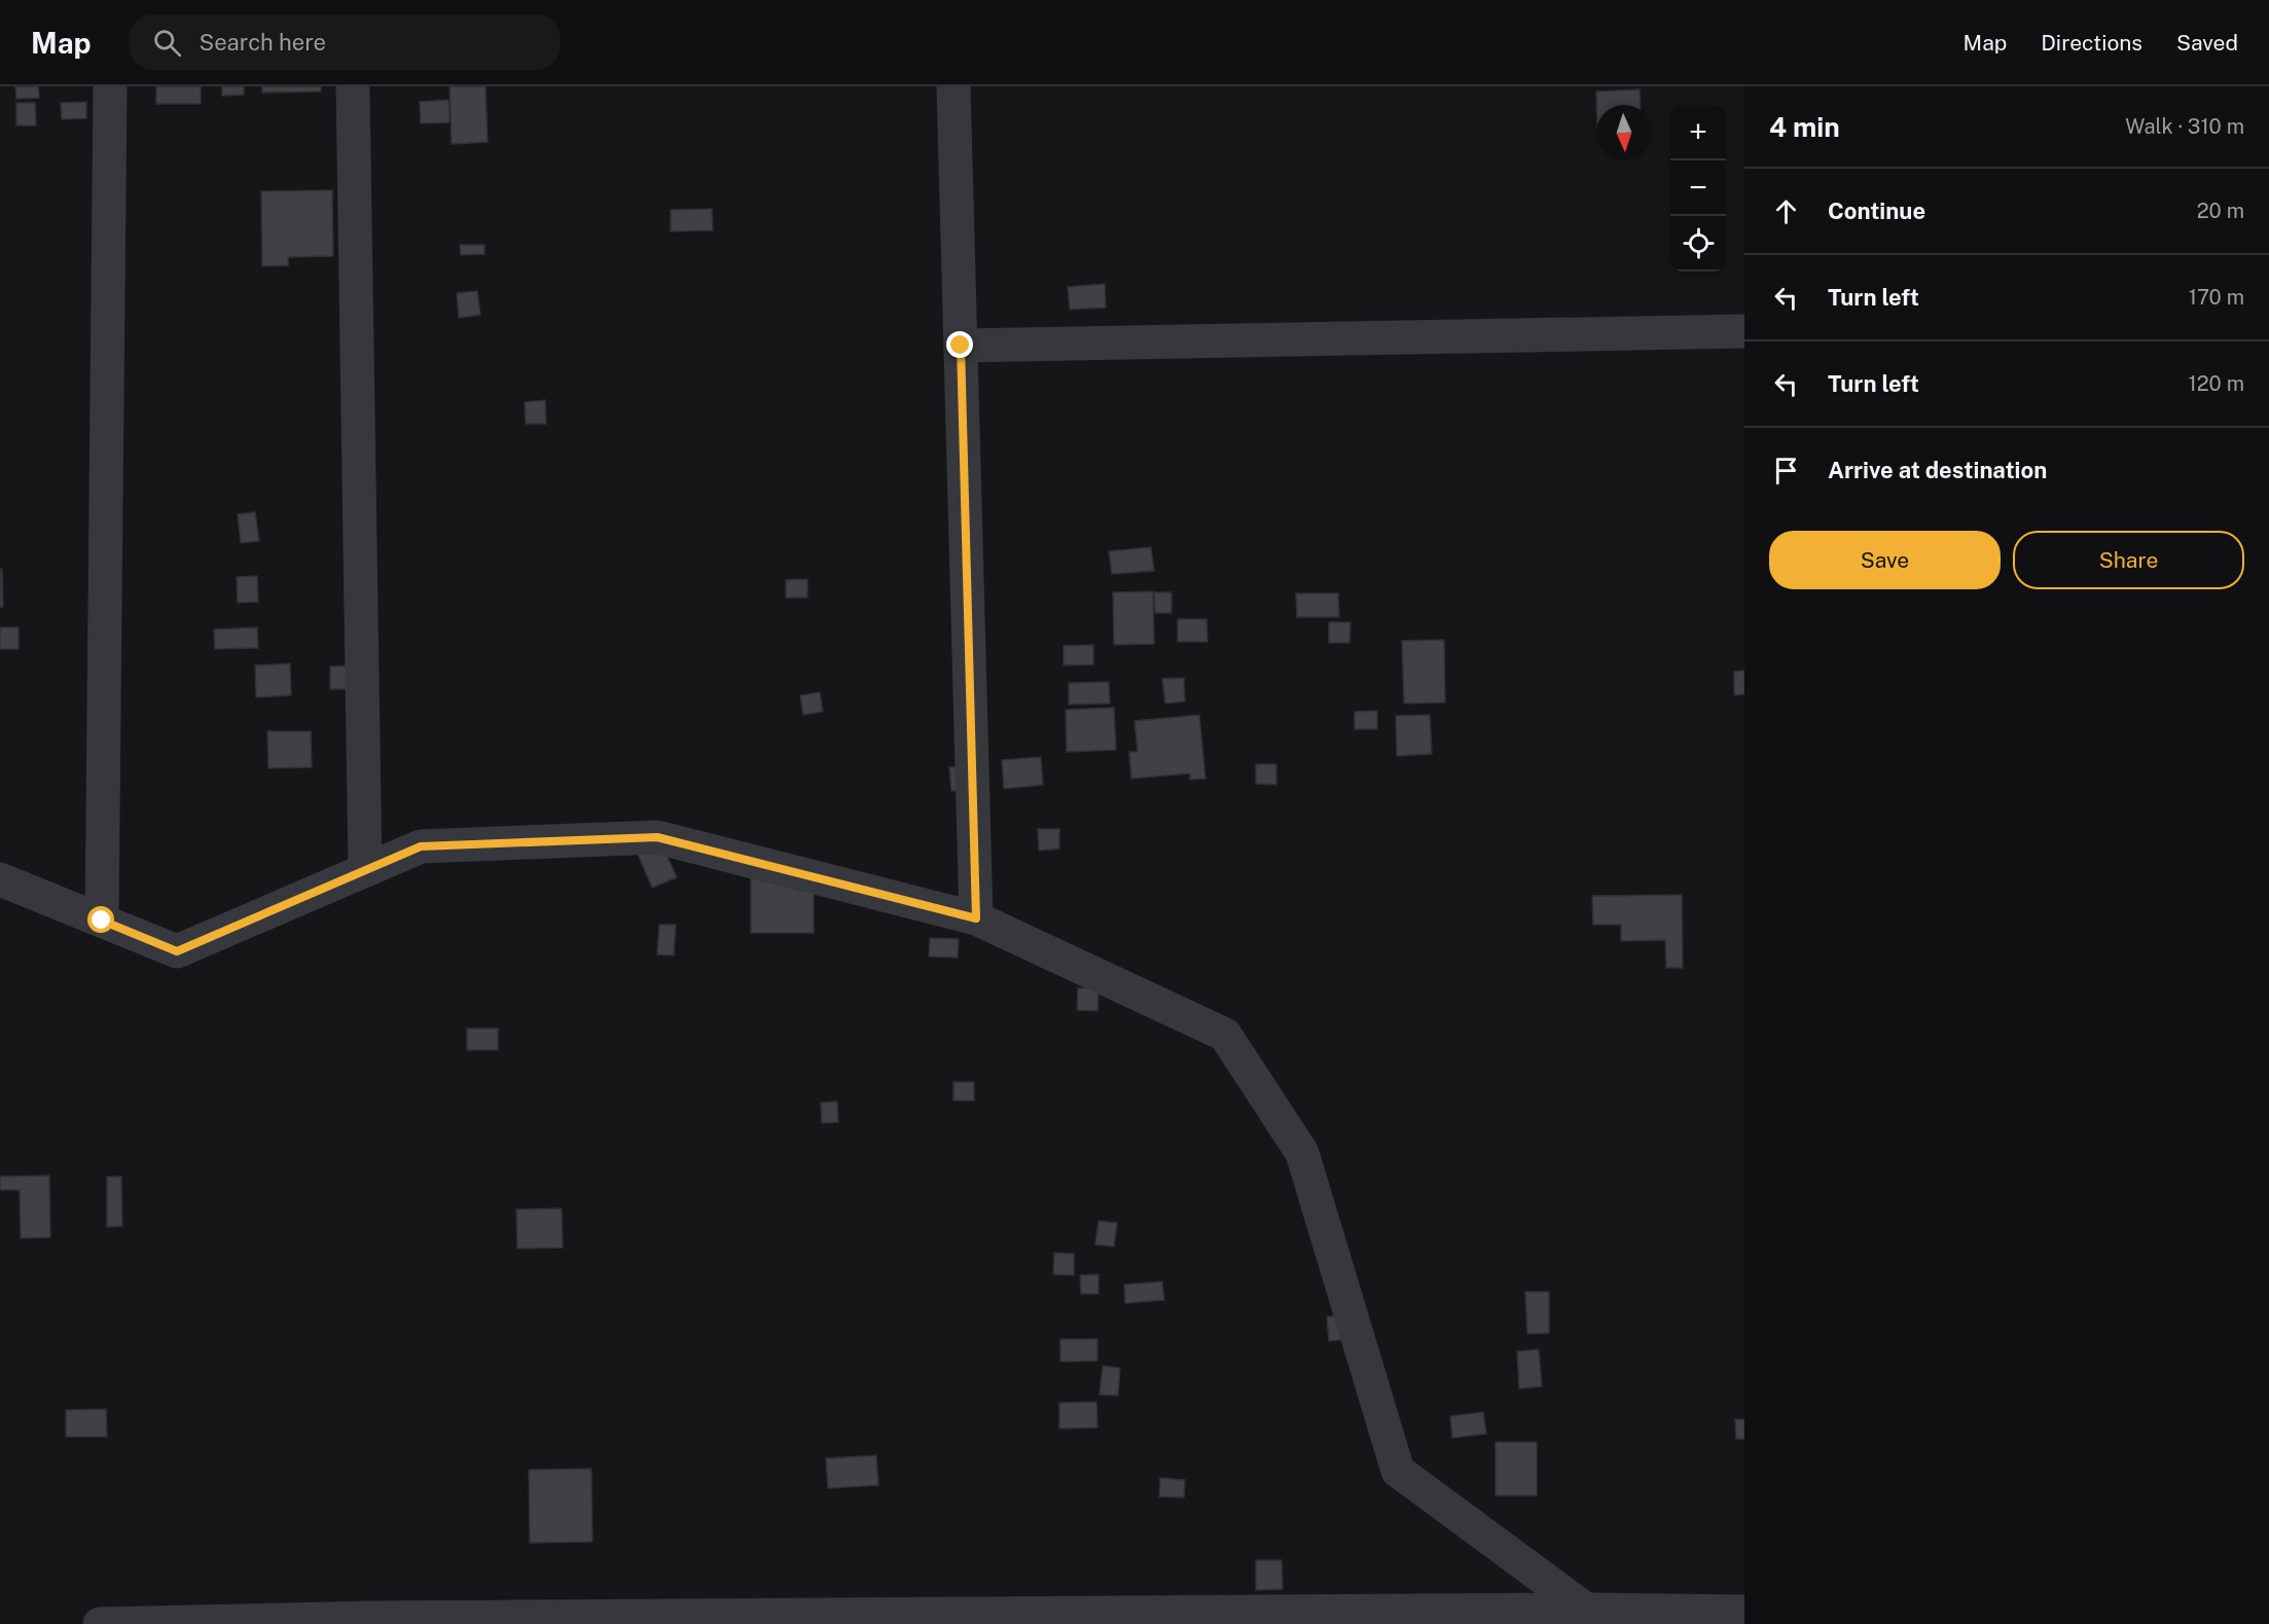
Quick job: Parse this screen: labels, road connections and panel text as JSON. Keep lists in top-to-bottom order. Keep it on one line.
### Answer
{"north":"bottom","page":{"header":"Map","search":"Search here","nav":["Map","Directions","Saved"],"heading":["4 min","Walk · 310 m"],"map_buttons":["+","−"],"list":[["Continue","20 m"],["Turn left","170 m"],["Turn left","120 m"],"Arrive at destination"],"buttons":["Save","Share"]}}
